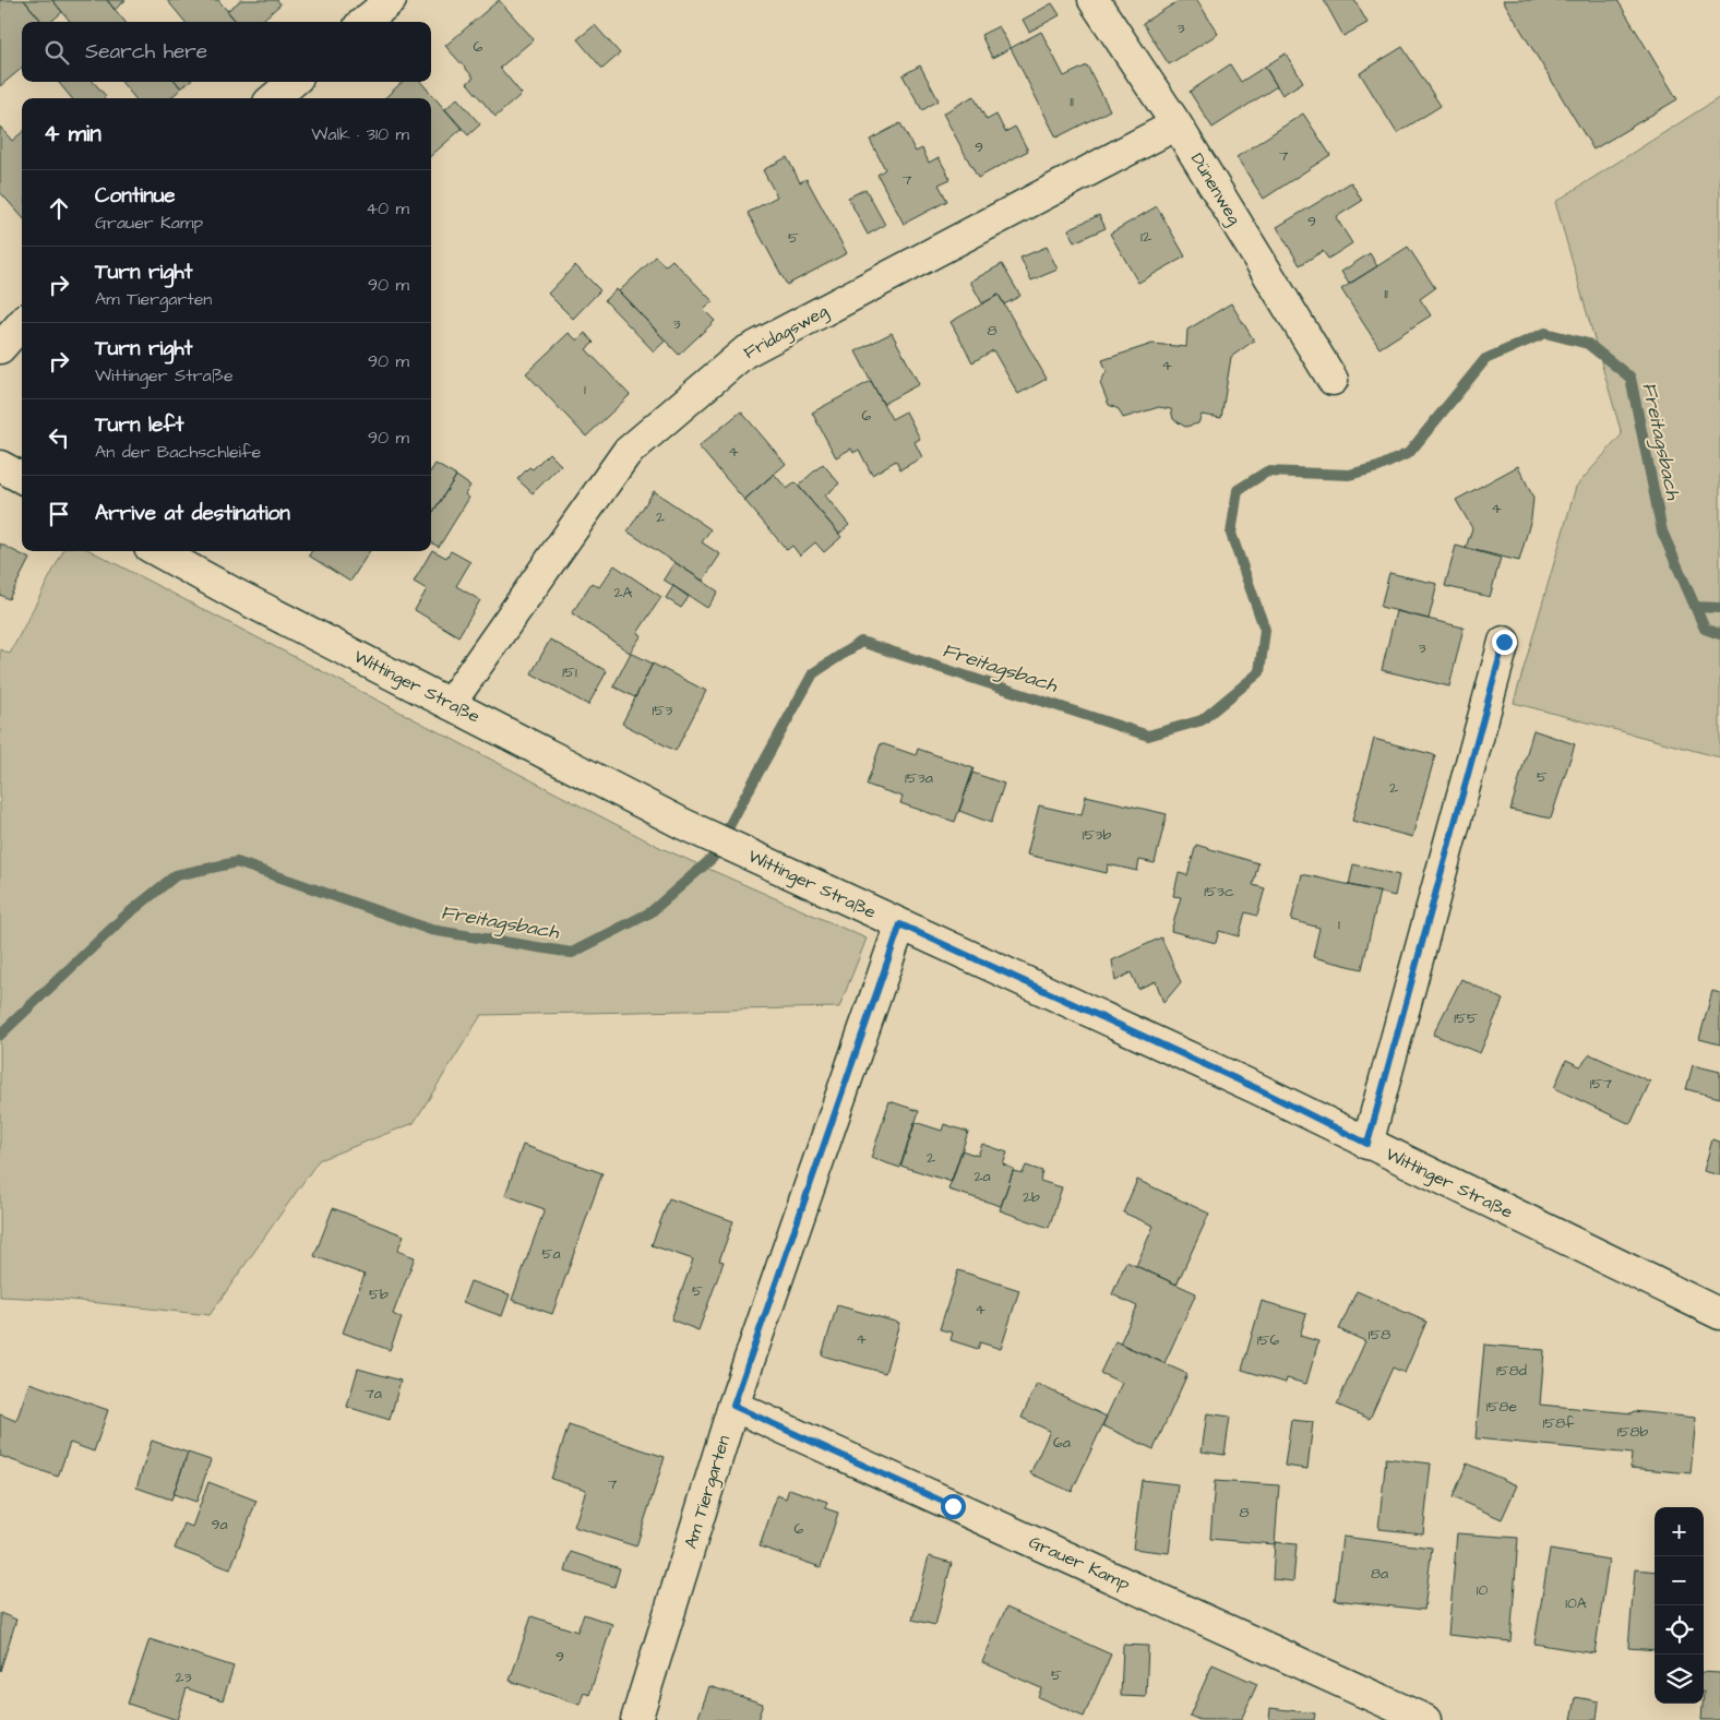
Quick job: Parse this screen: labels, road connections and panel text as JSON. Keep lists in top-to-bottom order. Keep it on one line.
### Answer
{"streets":{"street":["Dünenweg","Fridagsweg","Wittinger Straße","Am Tiergarten","Grauer Kamp"]},"crossings":[["Dünenweg","Fridagsweg"],["Fridagsweg","Wittinger Straße"],["Wittinger Straße","Am Tiergarten"],["Am Tiergarten","Grauer Kamp"]],"water":["Freitagsbach"],"house_numbers":["3","6","11","9","7","7","9","12","5","11","3","8","4","1","6","4","4","2","2A","3","151","153","5","153a","2","153b","153c","1","155","157","2","2a","2b","5a","5","5b","4","158","4","156","158d","7a","158e","158f","158b","6a","7","8","9a","6","8a","10","10A","9","5","23"],"page":{"search":"Search here","heading":["4 min","Walk · 310 m"],"list":[["Continue","Grauer Kamp","40 m"],["Turn right","Am Tiergarten","90 m"],["Turn right","Wittinger Straße","90 m"],["Turn left","An der Bachschleife","90 m"],"Arrive at destination"],"map_buttons":["+","−"]}}
